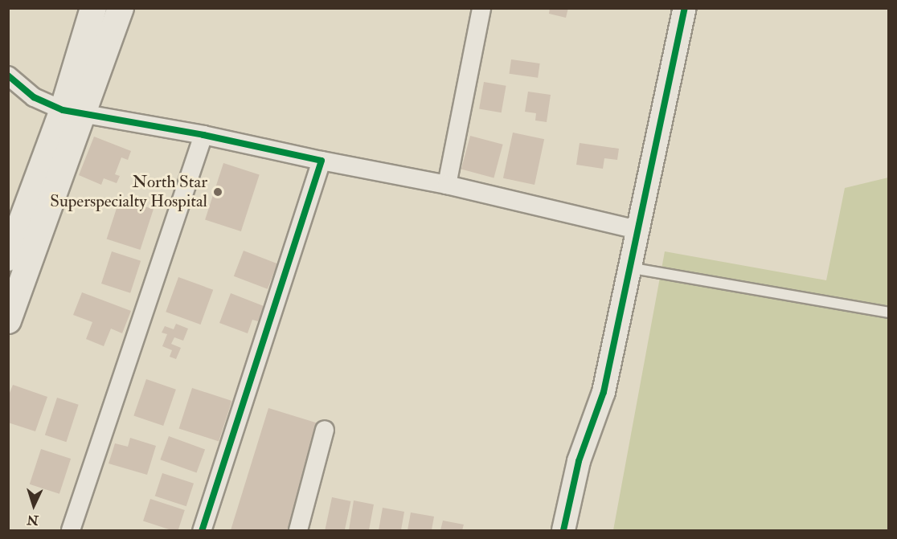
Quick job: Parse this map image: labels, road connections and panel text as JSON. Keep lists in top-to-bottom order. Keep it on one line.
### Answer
{"places":["North Star Superspecialty Hospital"],"north":"bottom"}
